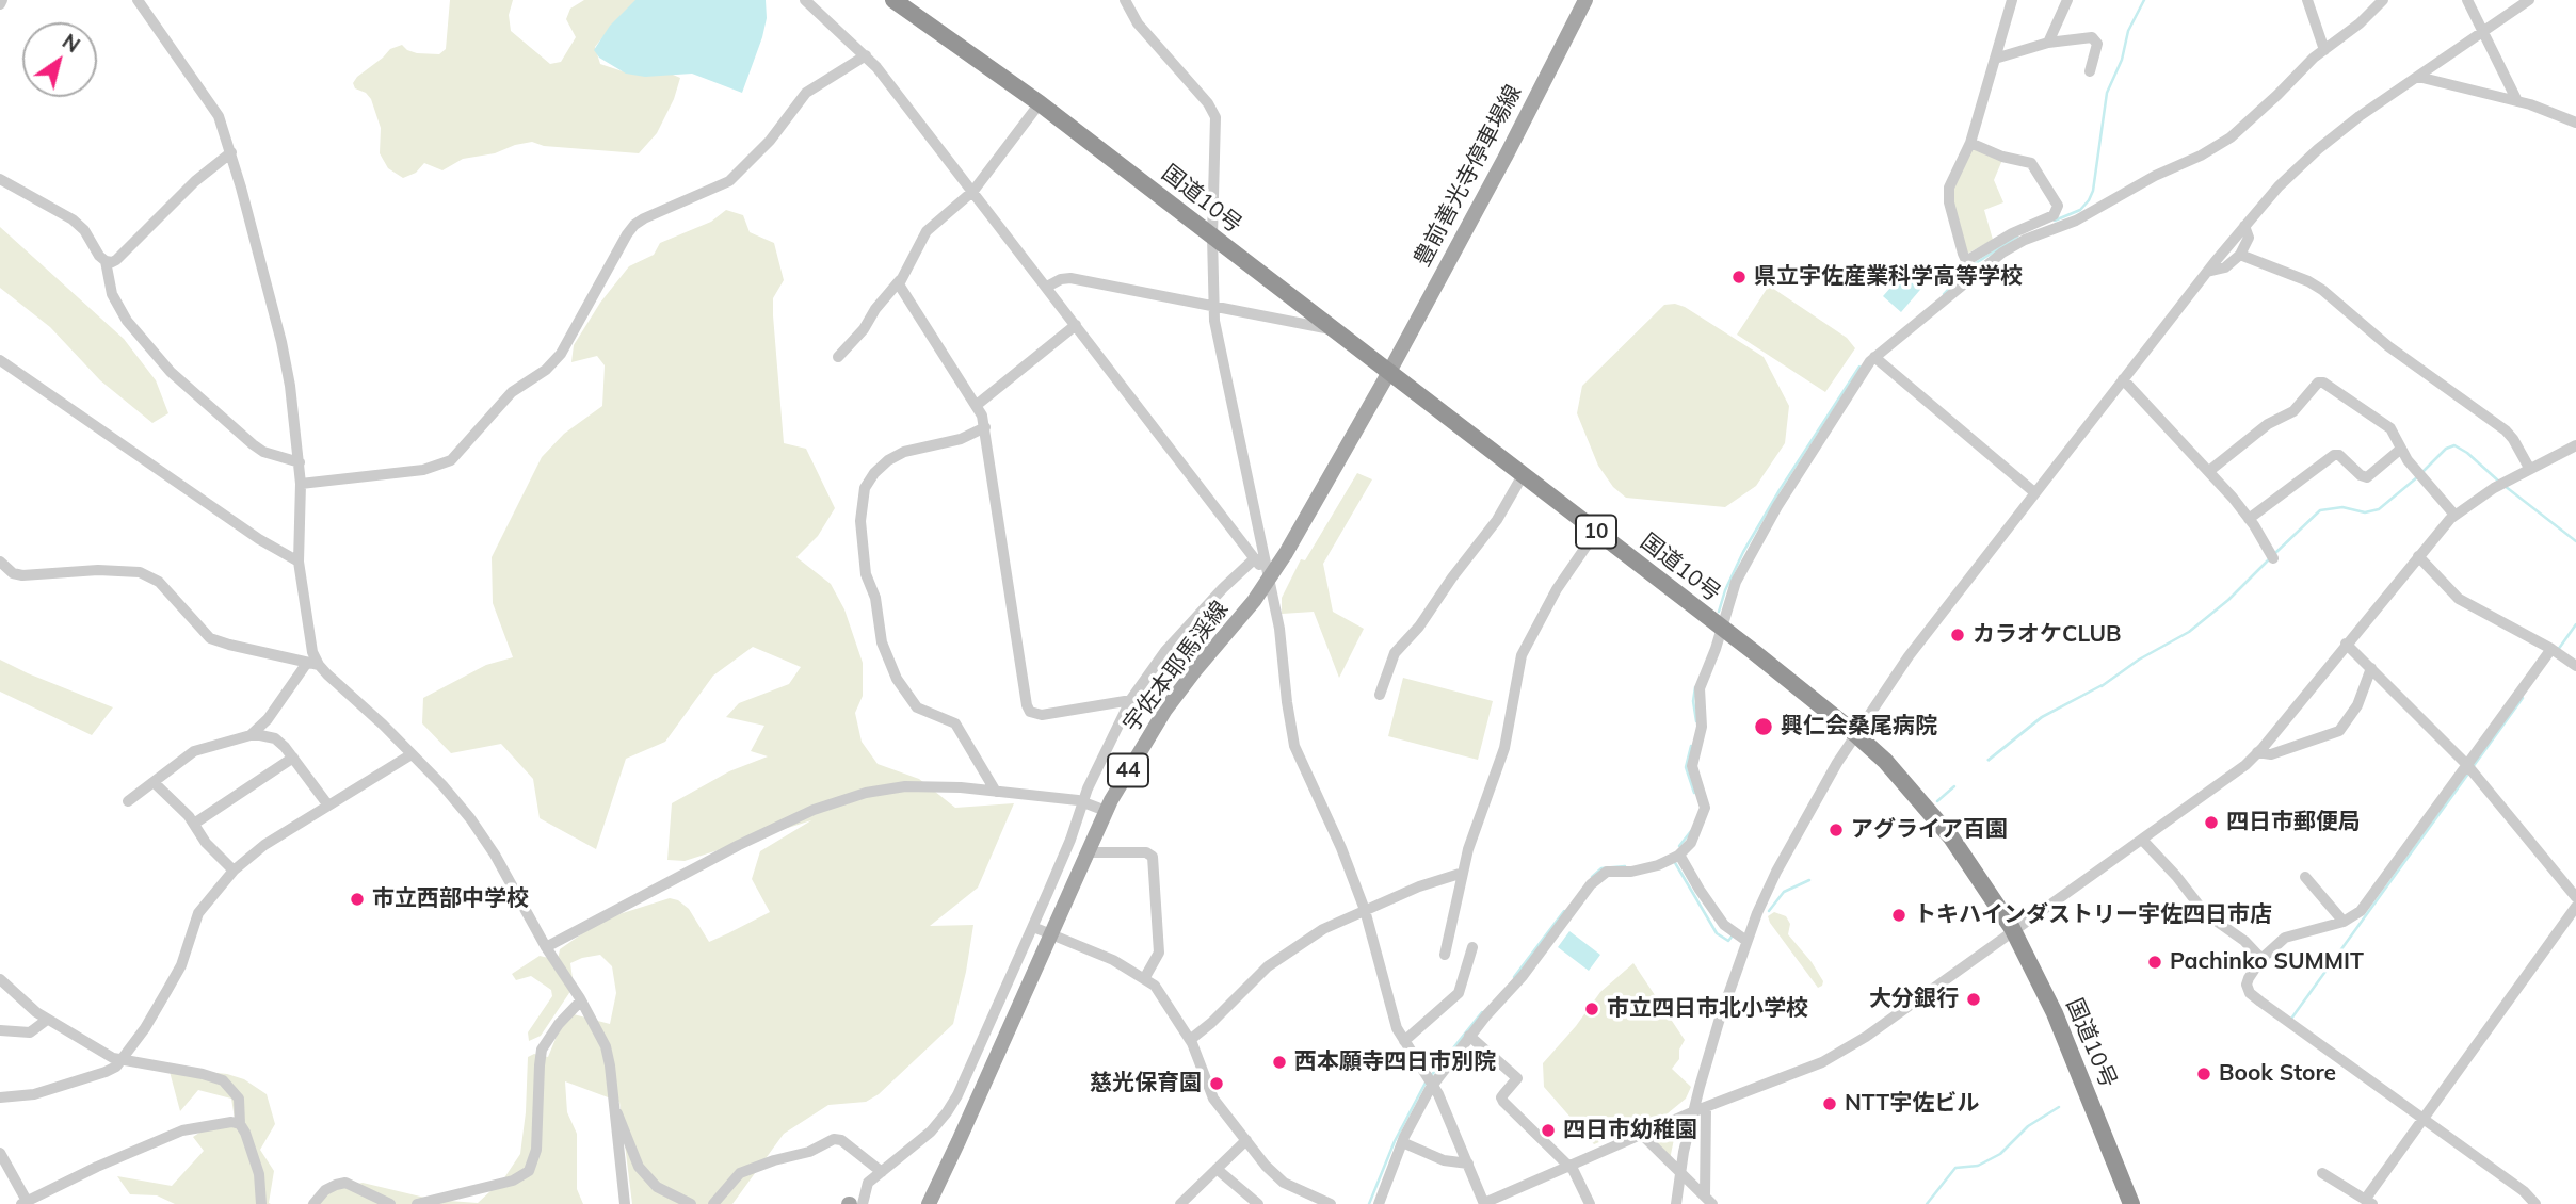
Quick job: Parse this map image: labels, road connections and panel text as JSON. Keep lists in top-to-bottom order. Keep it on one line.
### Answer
{"streets":{"highway":["国道10号","10"],"main road":["豊前善光寺停車場線","宇佐本耶馬渓線","44"]},"crossings":[["豊前善光寺停車場線","国道10号"],["豊前善光寺停車場線","宇佐本耶馬渓線"],["国道10号","宇佐本耶馬渓線"]],"places":["県立宇佐産業科学高等学校","カラオケCLUB","興仁会桑尾病院","四日市郵便局","アグライア百園","市立西部中学校","トキハインダストリー宇佐四日市店","Pachinko SUMMIT","大分銀行","市立四日市北小学校","西本願寺四日市別院","Book Store","慈光保育園","NTT宇佐ビル","四日市幼稚園"],"north":"top right"}
